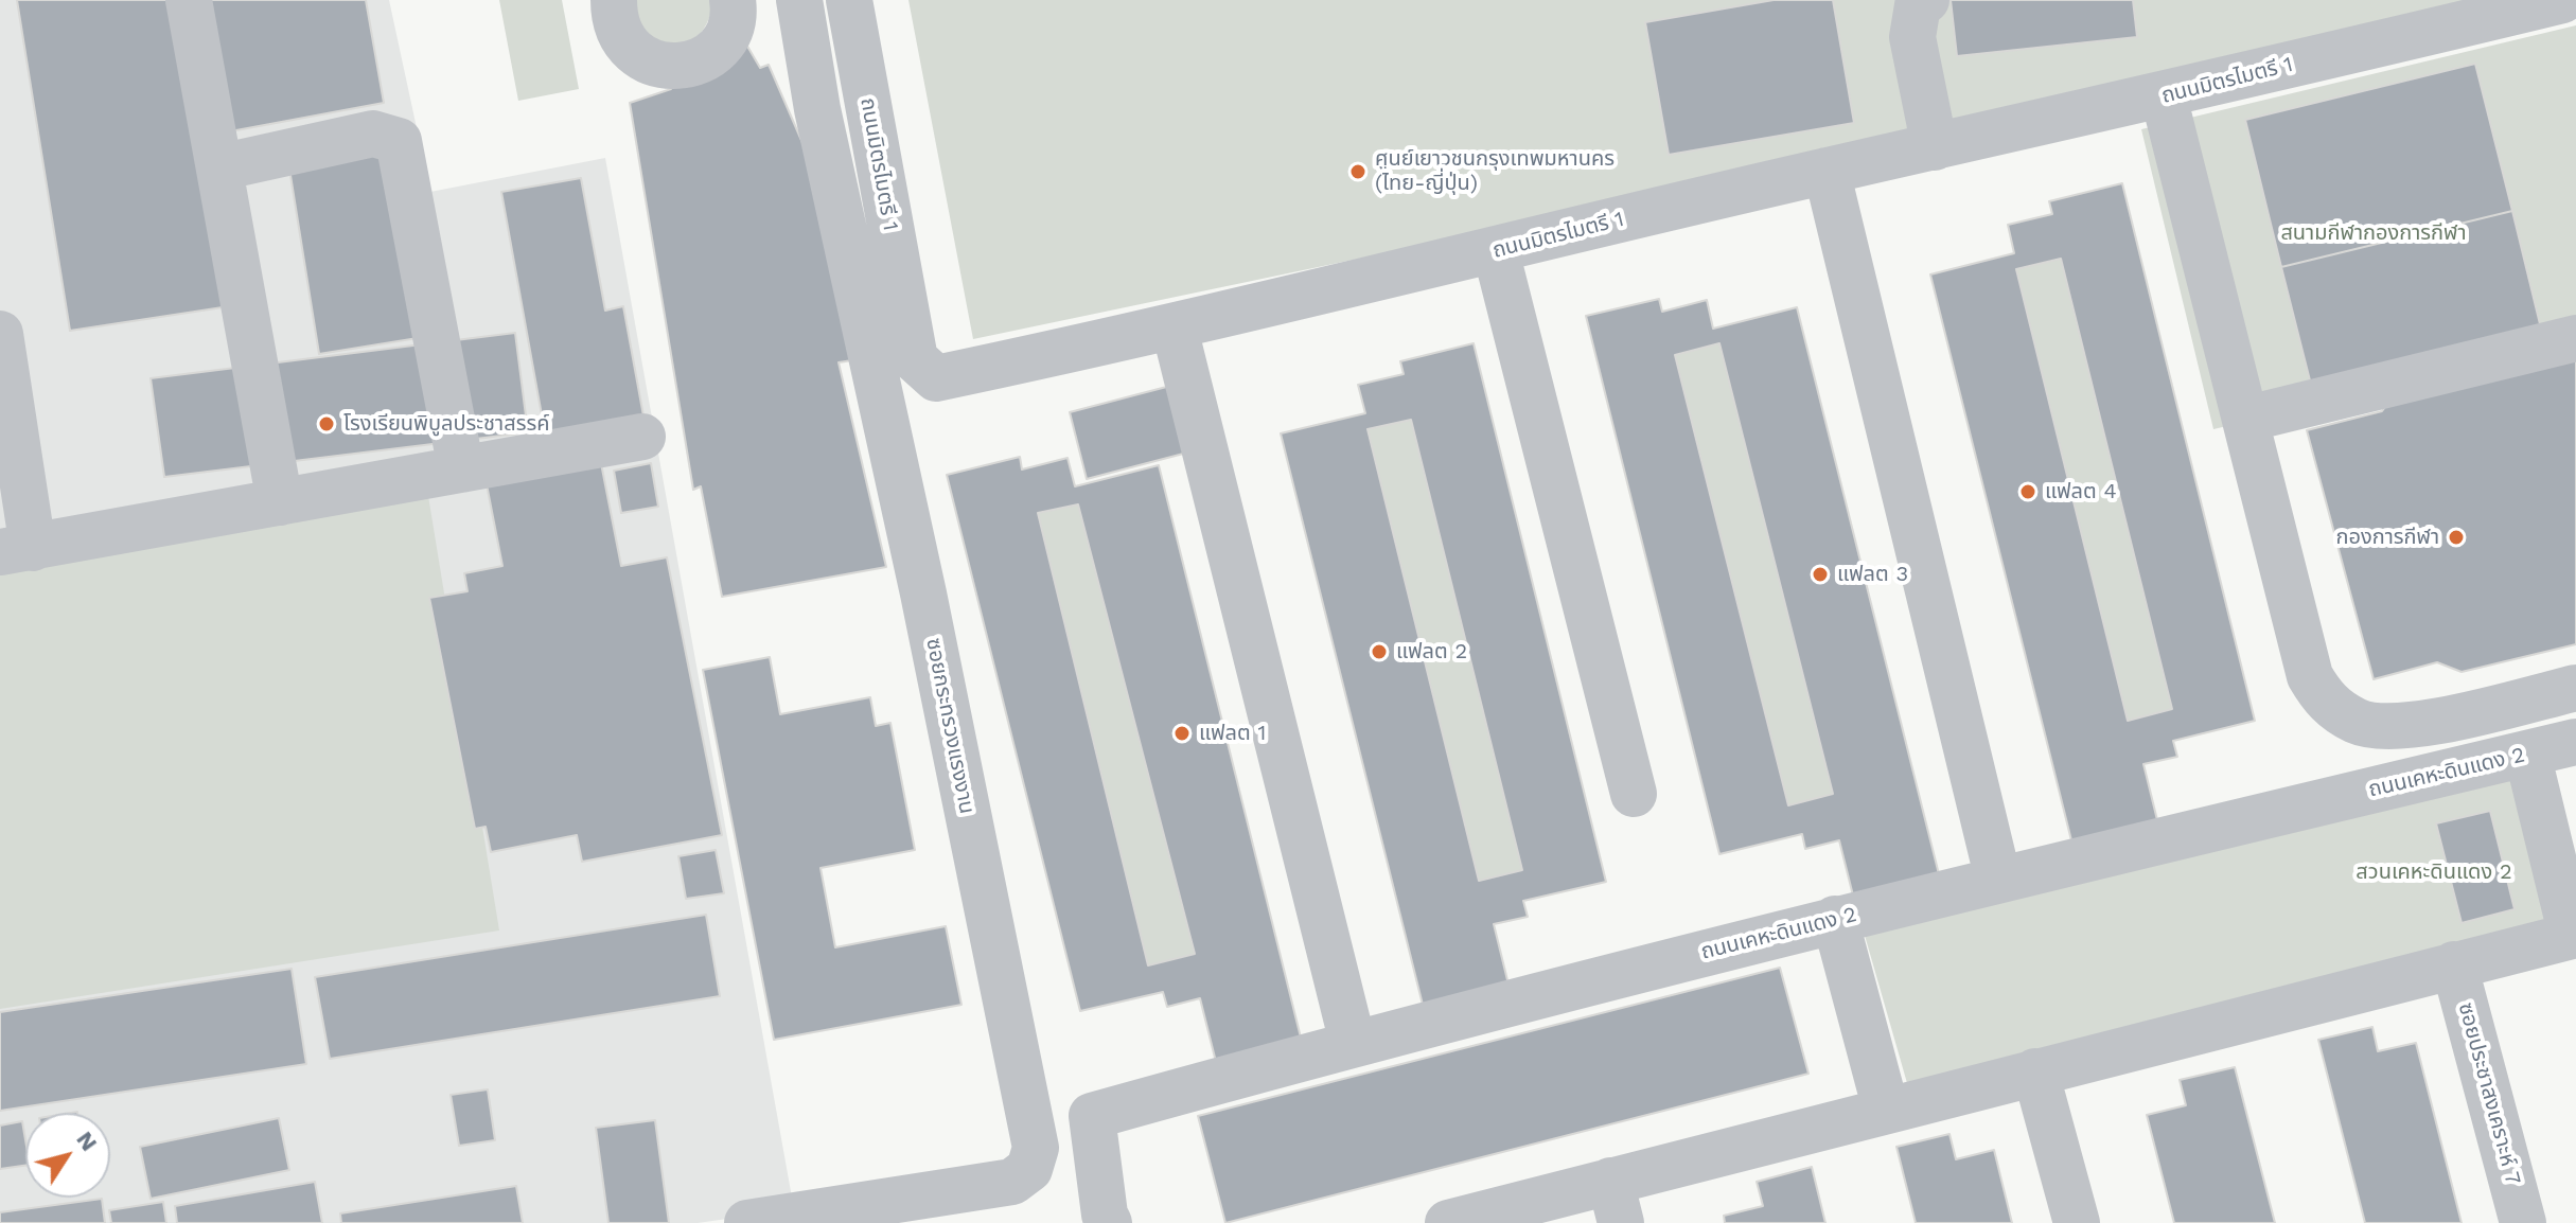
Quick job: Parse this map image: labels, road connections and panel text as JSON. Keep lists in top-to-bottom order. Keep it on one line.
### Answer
{"streets":{"street":["ถนนมิตรไมตรี 1","ซอยกระทรวงแรงงาน","ถนนเคหะดินแดง 2","ซอยประชาสงเคราะห์ 7"]},"parks":["สนามกีฬากองการกีฬา","สวนเคหะดินแดง 2"],"places":["ศูนย์เยาวชนกรุงเทพมหานคร (ไทย-ญี่ปุ่น)","โรงเรียนพิบูลประชาสรรค์","แฟลต 4","กองการกีฬา","แฟลต 3","แฟลต 2","แฟลต 1"],"north":"top right"}
